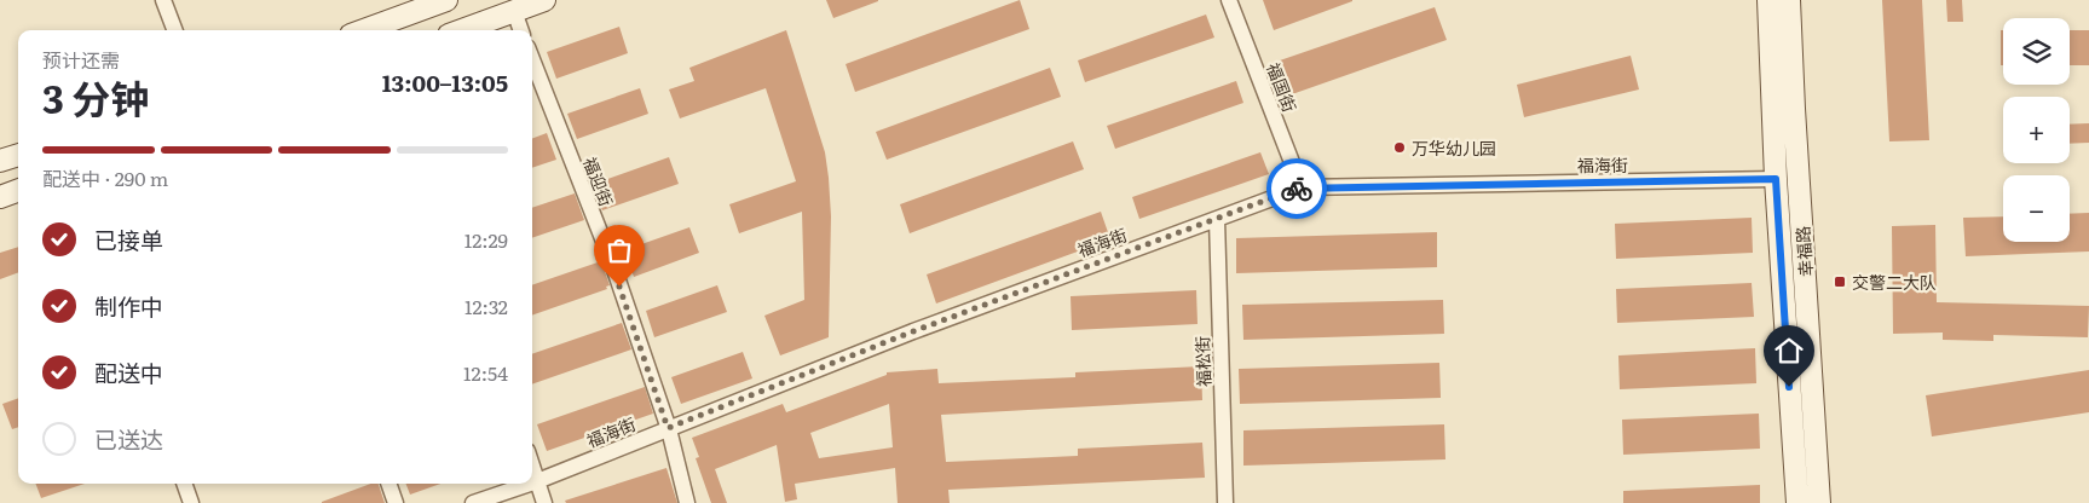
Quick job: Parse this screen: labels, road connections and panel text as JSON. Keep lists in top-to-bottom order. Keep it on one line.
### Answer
{"streets":{"main road":["幸福路"],"street":["福国街","福海街","福迎街","福松街"]},"crossings":[["福国街","福海街"],["福海街","福迎街"],["福海街","幸福路"],["福海街","福松街"]],"places":{"other":["万华幼儿园"],"transit":["交警二大队"]},"page":{"map_buttons":["+","−"],"heading":["3 分钟","预计还需","13:00–13:05"],"bar":"配送中 · 290 m","list":[["已接单","12:29"],["制作中","12:32"],["配送中","12:54"],"已送达"]}}
